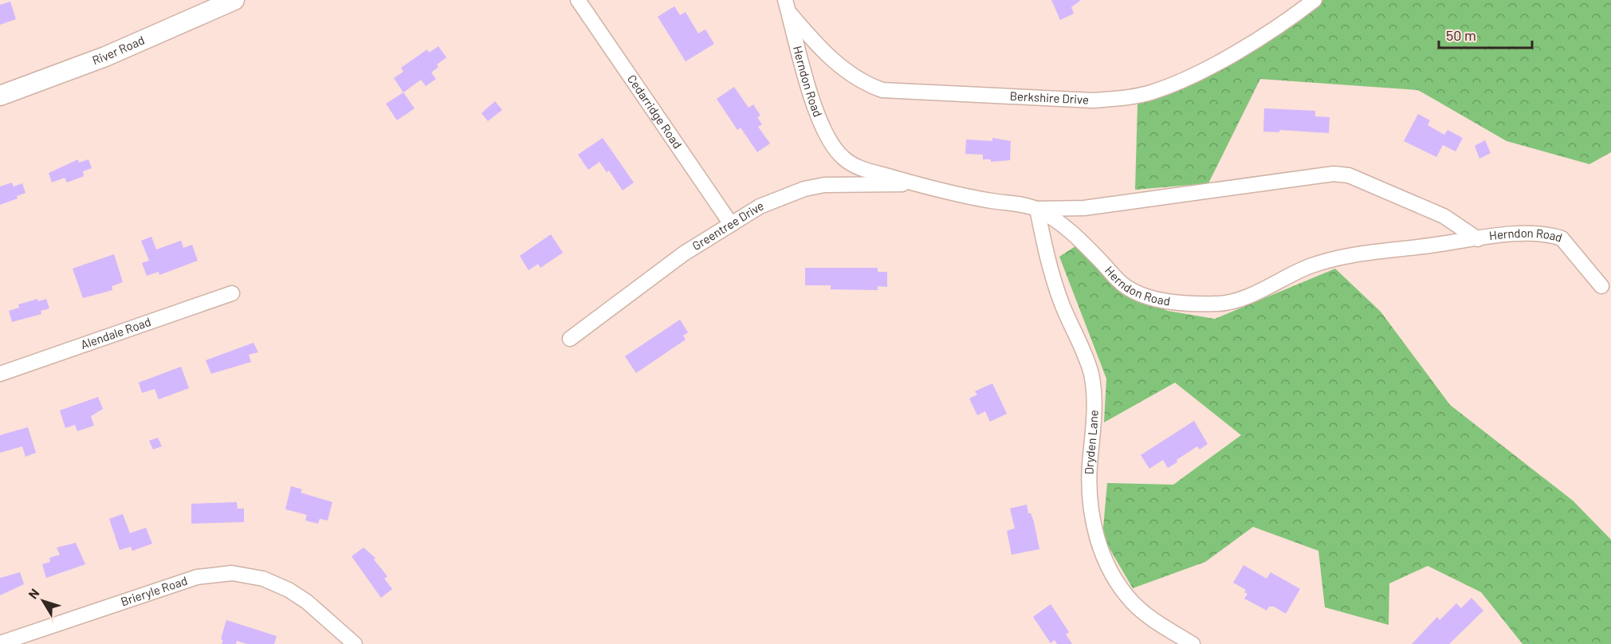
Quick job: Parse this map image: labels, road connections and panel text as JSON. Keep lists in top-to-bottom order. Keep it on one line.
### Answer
{"streets":{"main road":["River Road"],"street":["Herndon Road","Berkshire Drive","Cedarridge Road","Greentree Drive","Alendale Road","Dryden Lane","Brieryle Road"]},"crossings":[["Herndon Road","Berkshire Drive"],["Herndon Road","Greentree Drive"],["Herndon Road","Dryden Lane"],["Cedarridge Road","Greentree Drive"]],"scale_bar":"50 m","north":"top left"}
